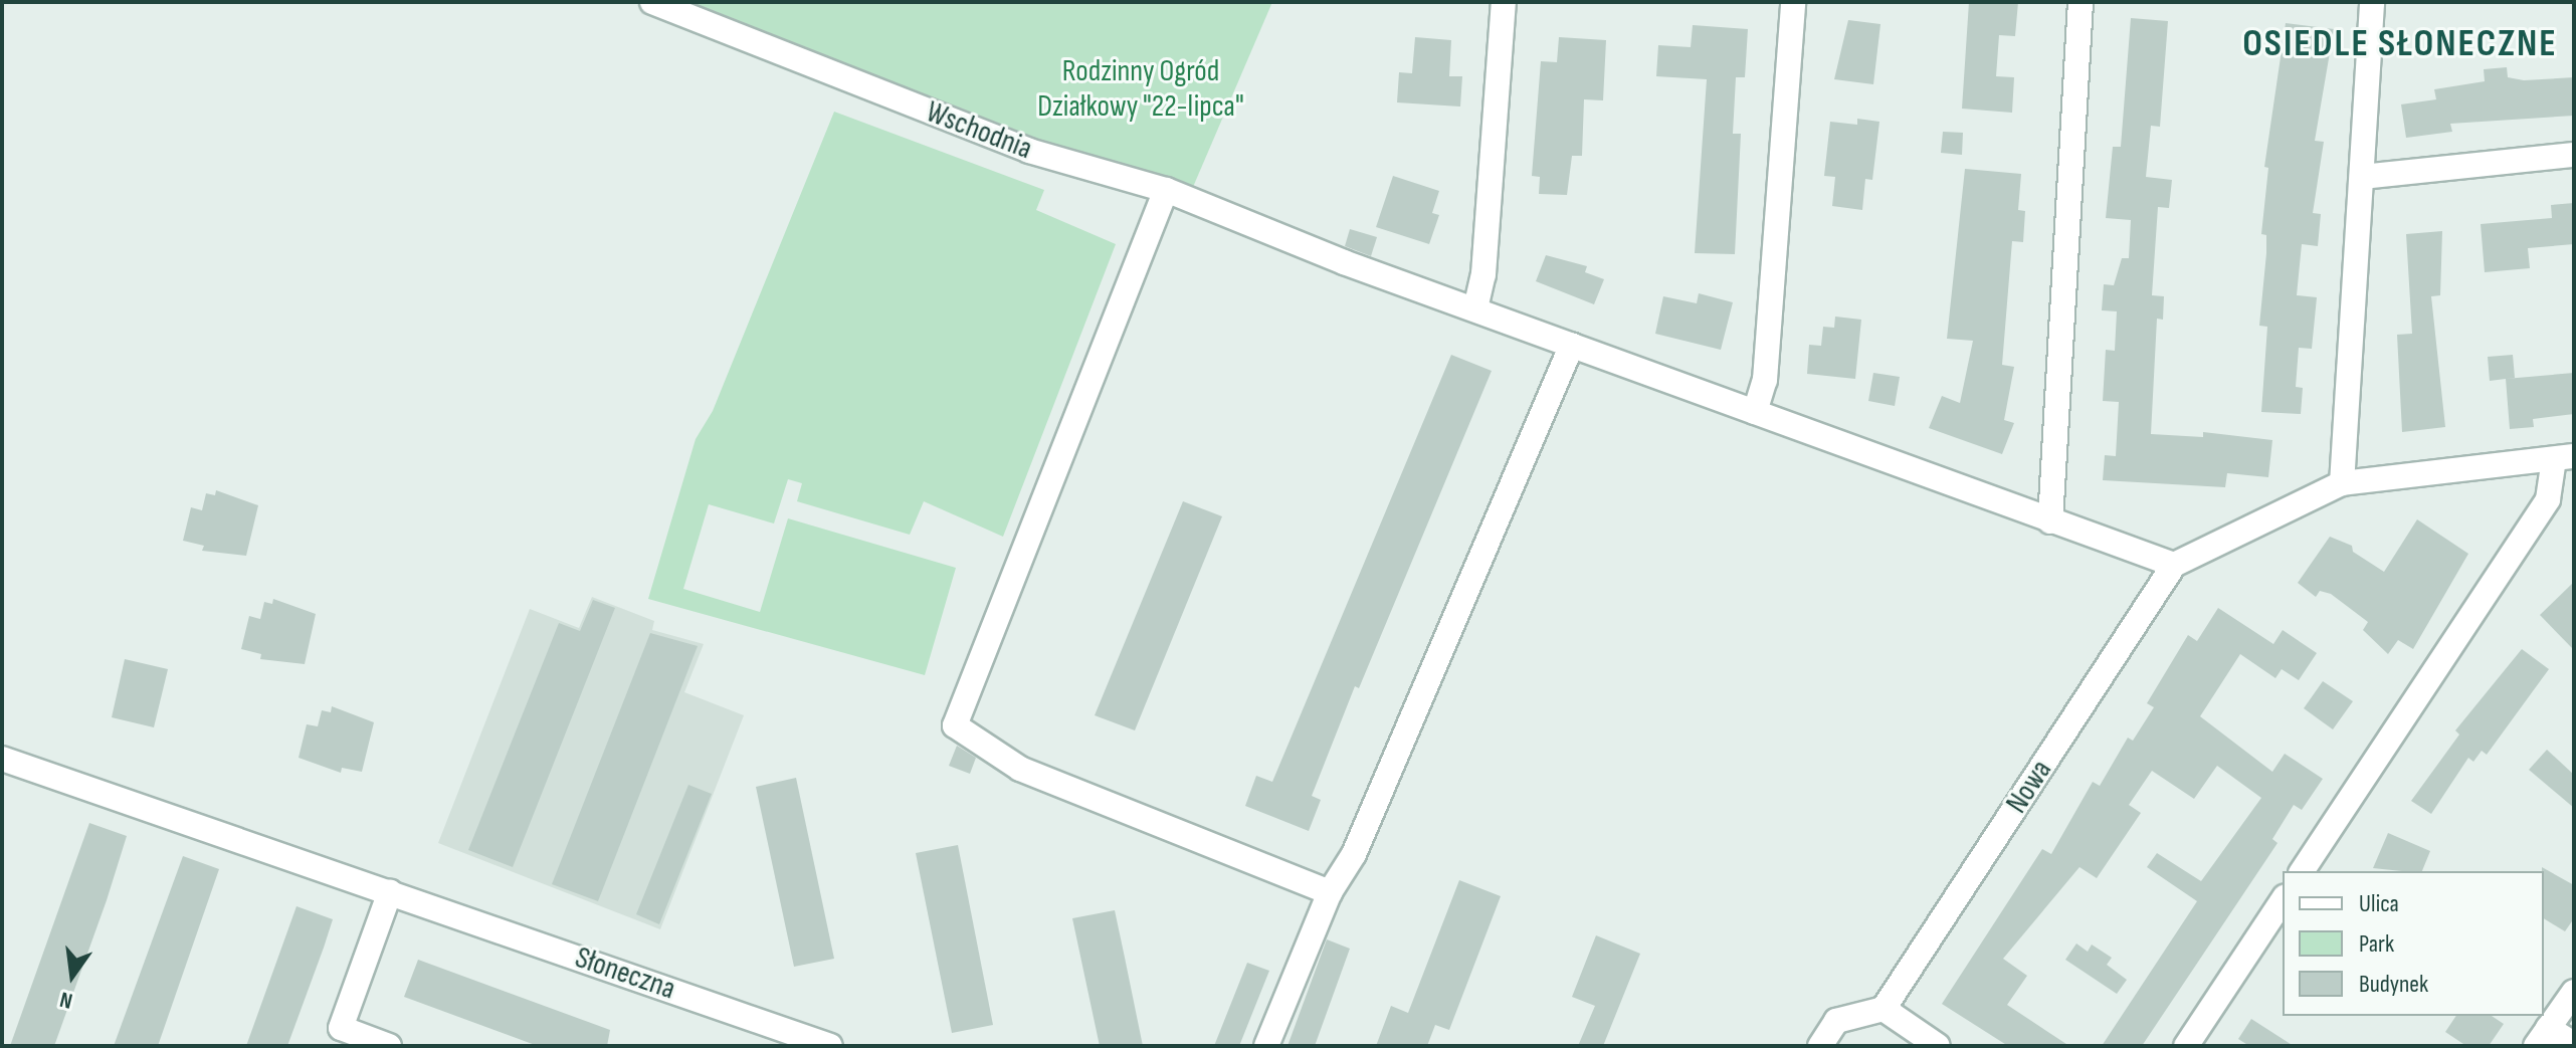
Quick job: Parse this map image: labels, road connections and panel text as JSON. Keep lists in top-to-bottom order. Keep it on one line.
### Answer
{"streets":{"street":["Wschodnia","Nowa","Słoneczna"]},"crossings":[["Wschodnia","Nowa"]],"districts":["OSIEDLE SŁONECZNE"],"parks":["Rodzinny Ogród Działkowy \"22-lipca\""],"legend":["Ulica","Park","Budynek"],"north":"bottom"}
